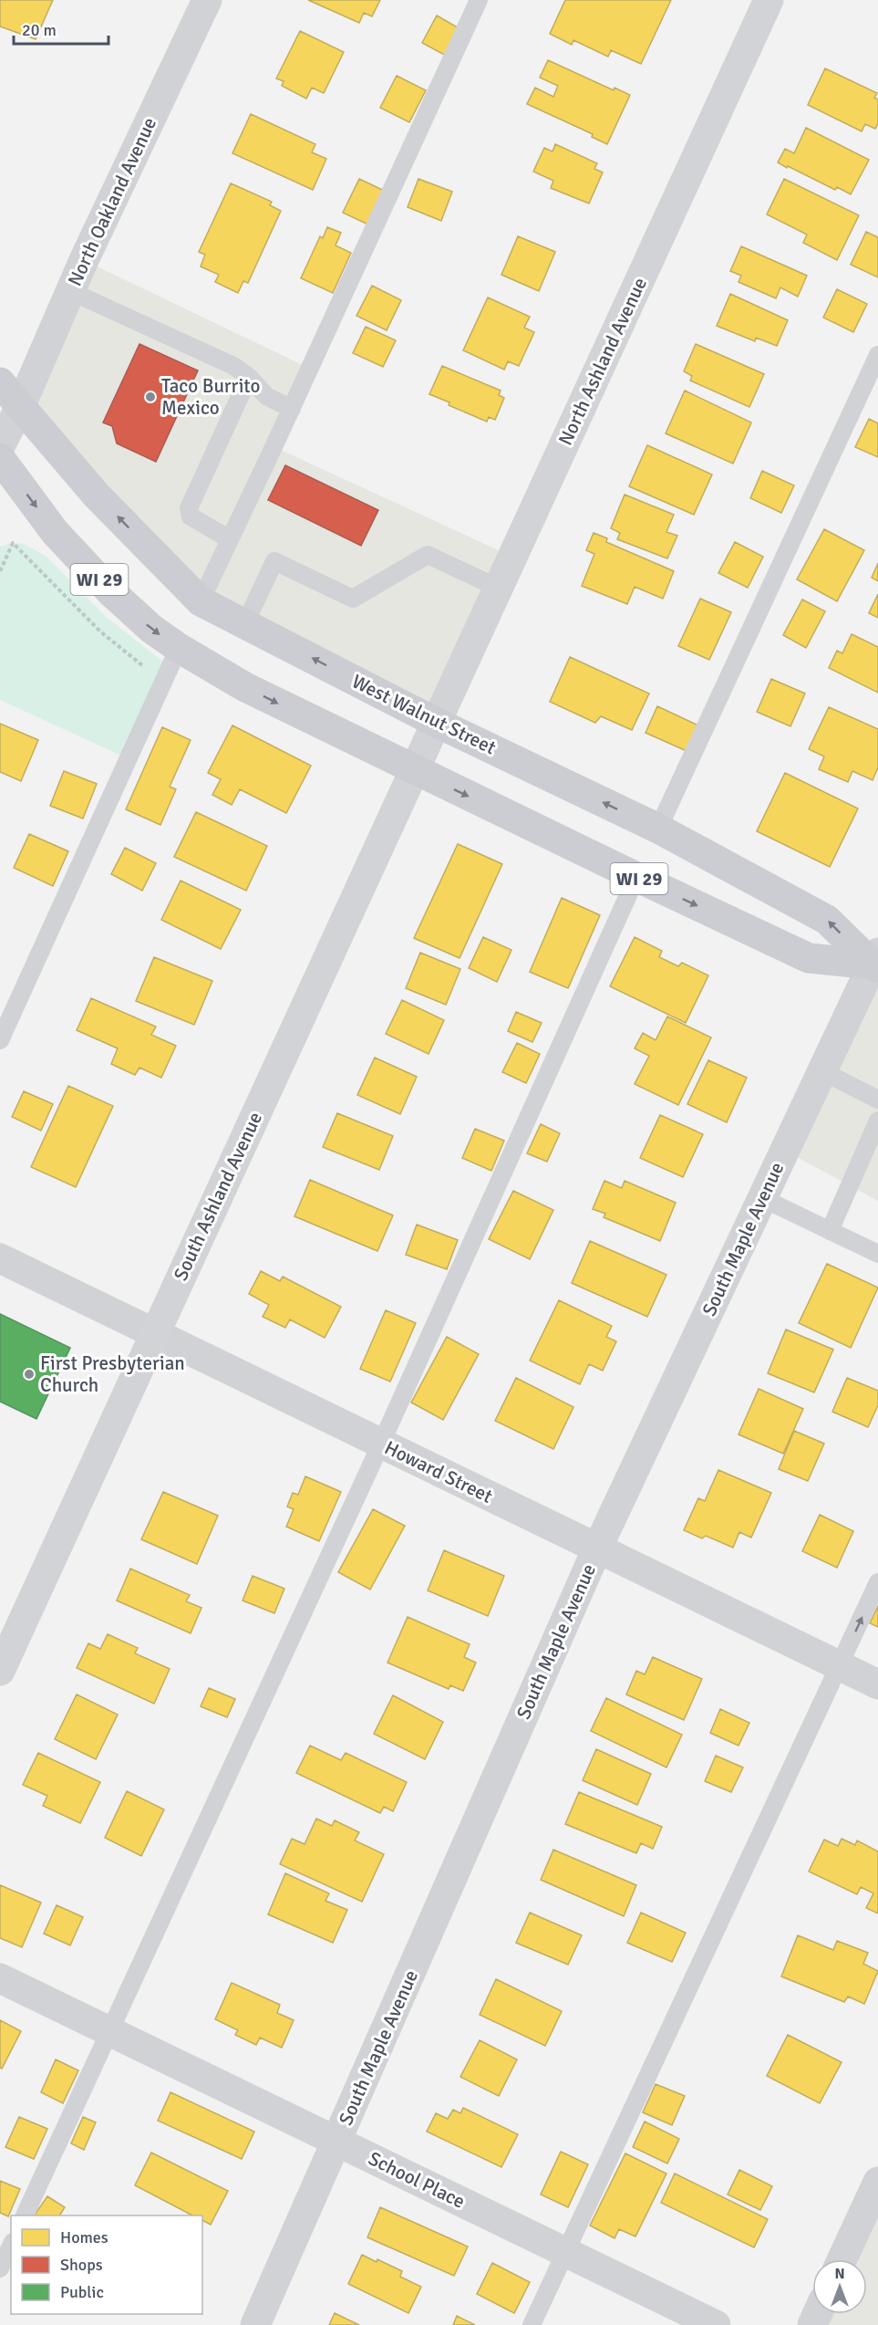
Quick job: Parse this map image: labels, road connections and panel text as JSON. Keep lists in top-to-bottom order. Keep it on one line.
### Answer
{"streets":{"main road":["North Ashland Avenue","WI 29","West Walnut Street","South Ashland Avenue"],"street":["North Oakland Avenue","South Maple Avenue","Howard Street","School Place"]},"crossings":[["North Oakland Avenue","WI 29"],["North Oakland Avenue","West Walnut Street"],["North Ashland Avenue","West Walnut Street"],["North Ashland Avenue","South Ashland Avenue"],["WI 29","West Walnut Street"],["WI 29","South Ashland Avenue"],["WI 29","South Maple Avenue"],["West Walnut Street","South Ashland Avenue"],["West Walnut Street","South Maple Avenue"],["South Ashland Avenue","Howard Street"],["South Maple Avenue","Howard Street"],["South Maple Avenue","School Place"]],"places":["Taco Burrito Mexico","First Presbyterian Church"],"legend":["Homes","Shops","Public"],"scale_bar":"20 m","north":"top"}
